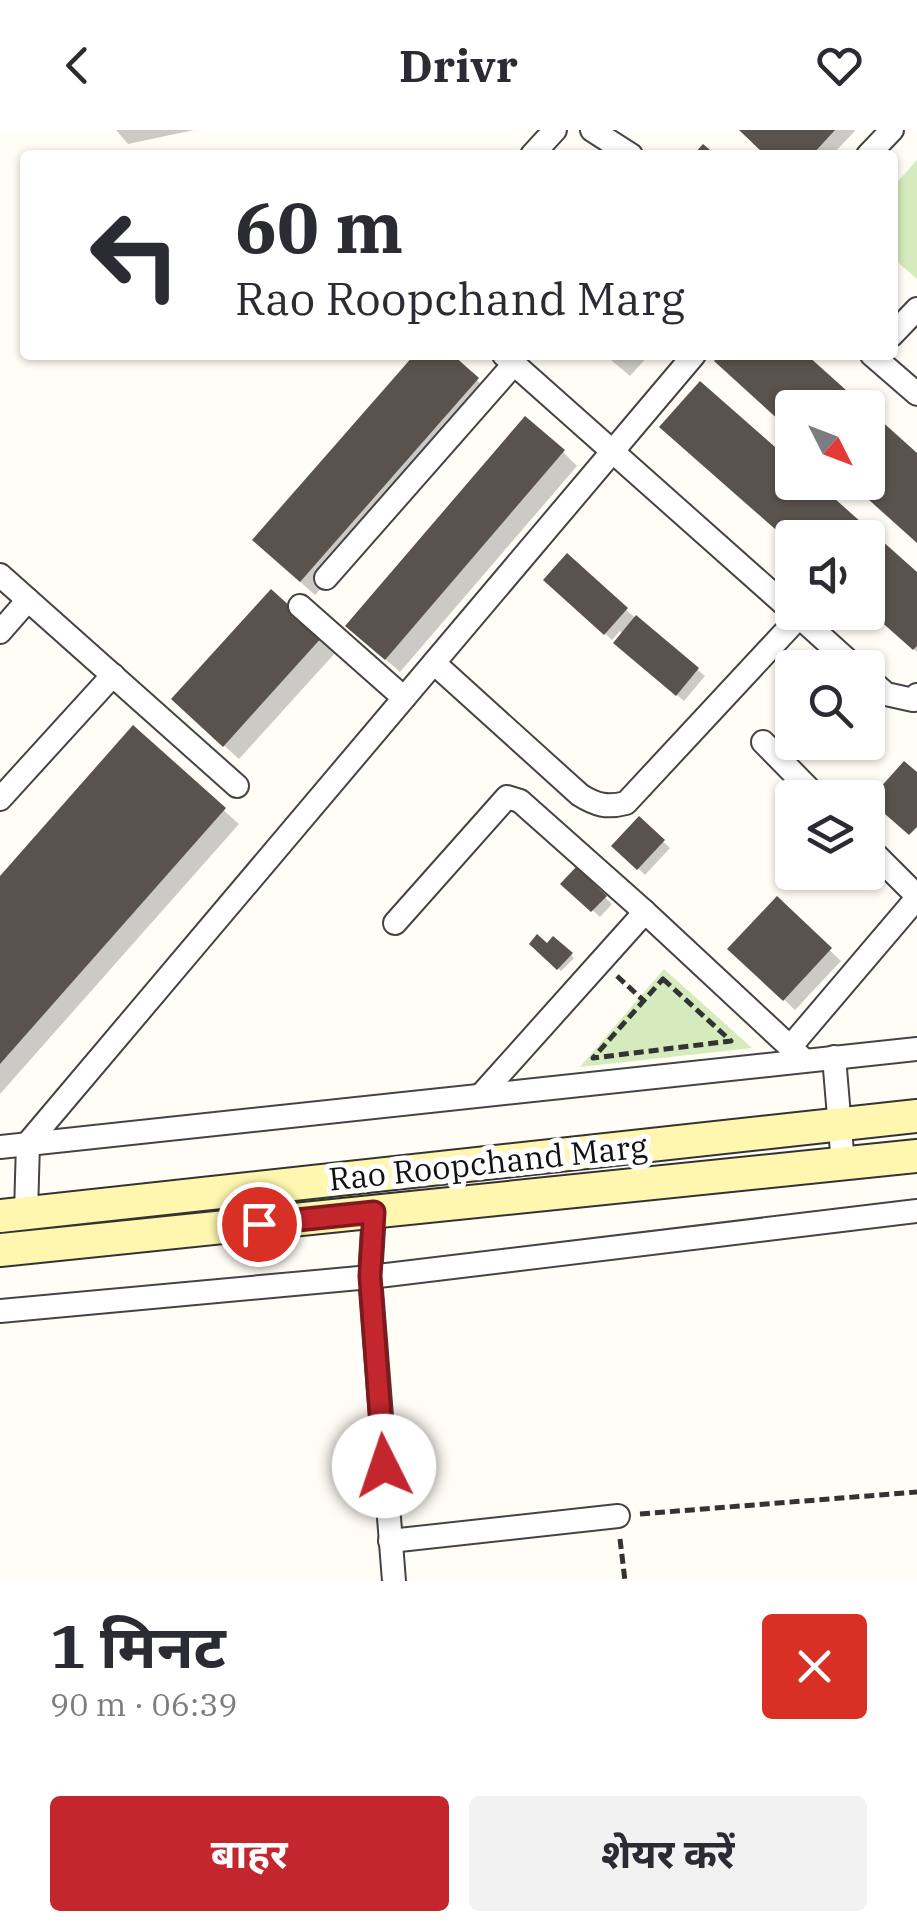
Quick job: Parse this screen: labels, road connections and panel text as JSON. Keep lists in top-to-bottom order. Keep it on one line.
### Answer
{"streets":{"main road":["Rao Roopchand Marg"]},"north":"bottom right","page":{"header":"Drivr","turn":["60 m","Rao Roopchand Marg"],"heading":["1 मिनट","90 m · 06:39"],"buttons":["बाहर","शेयर करें"]}}
